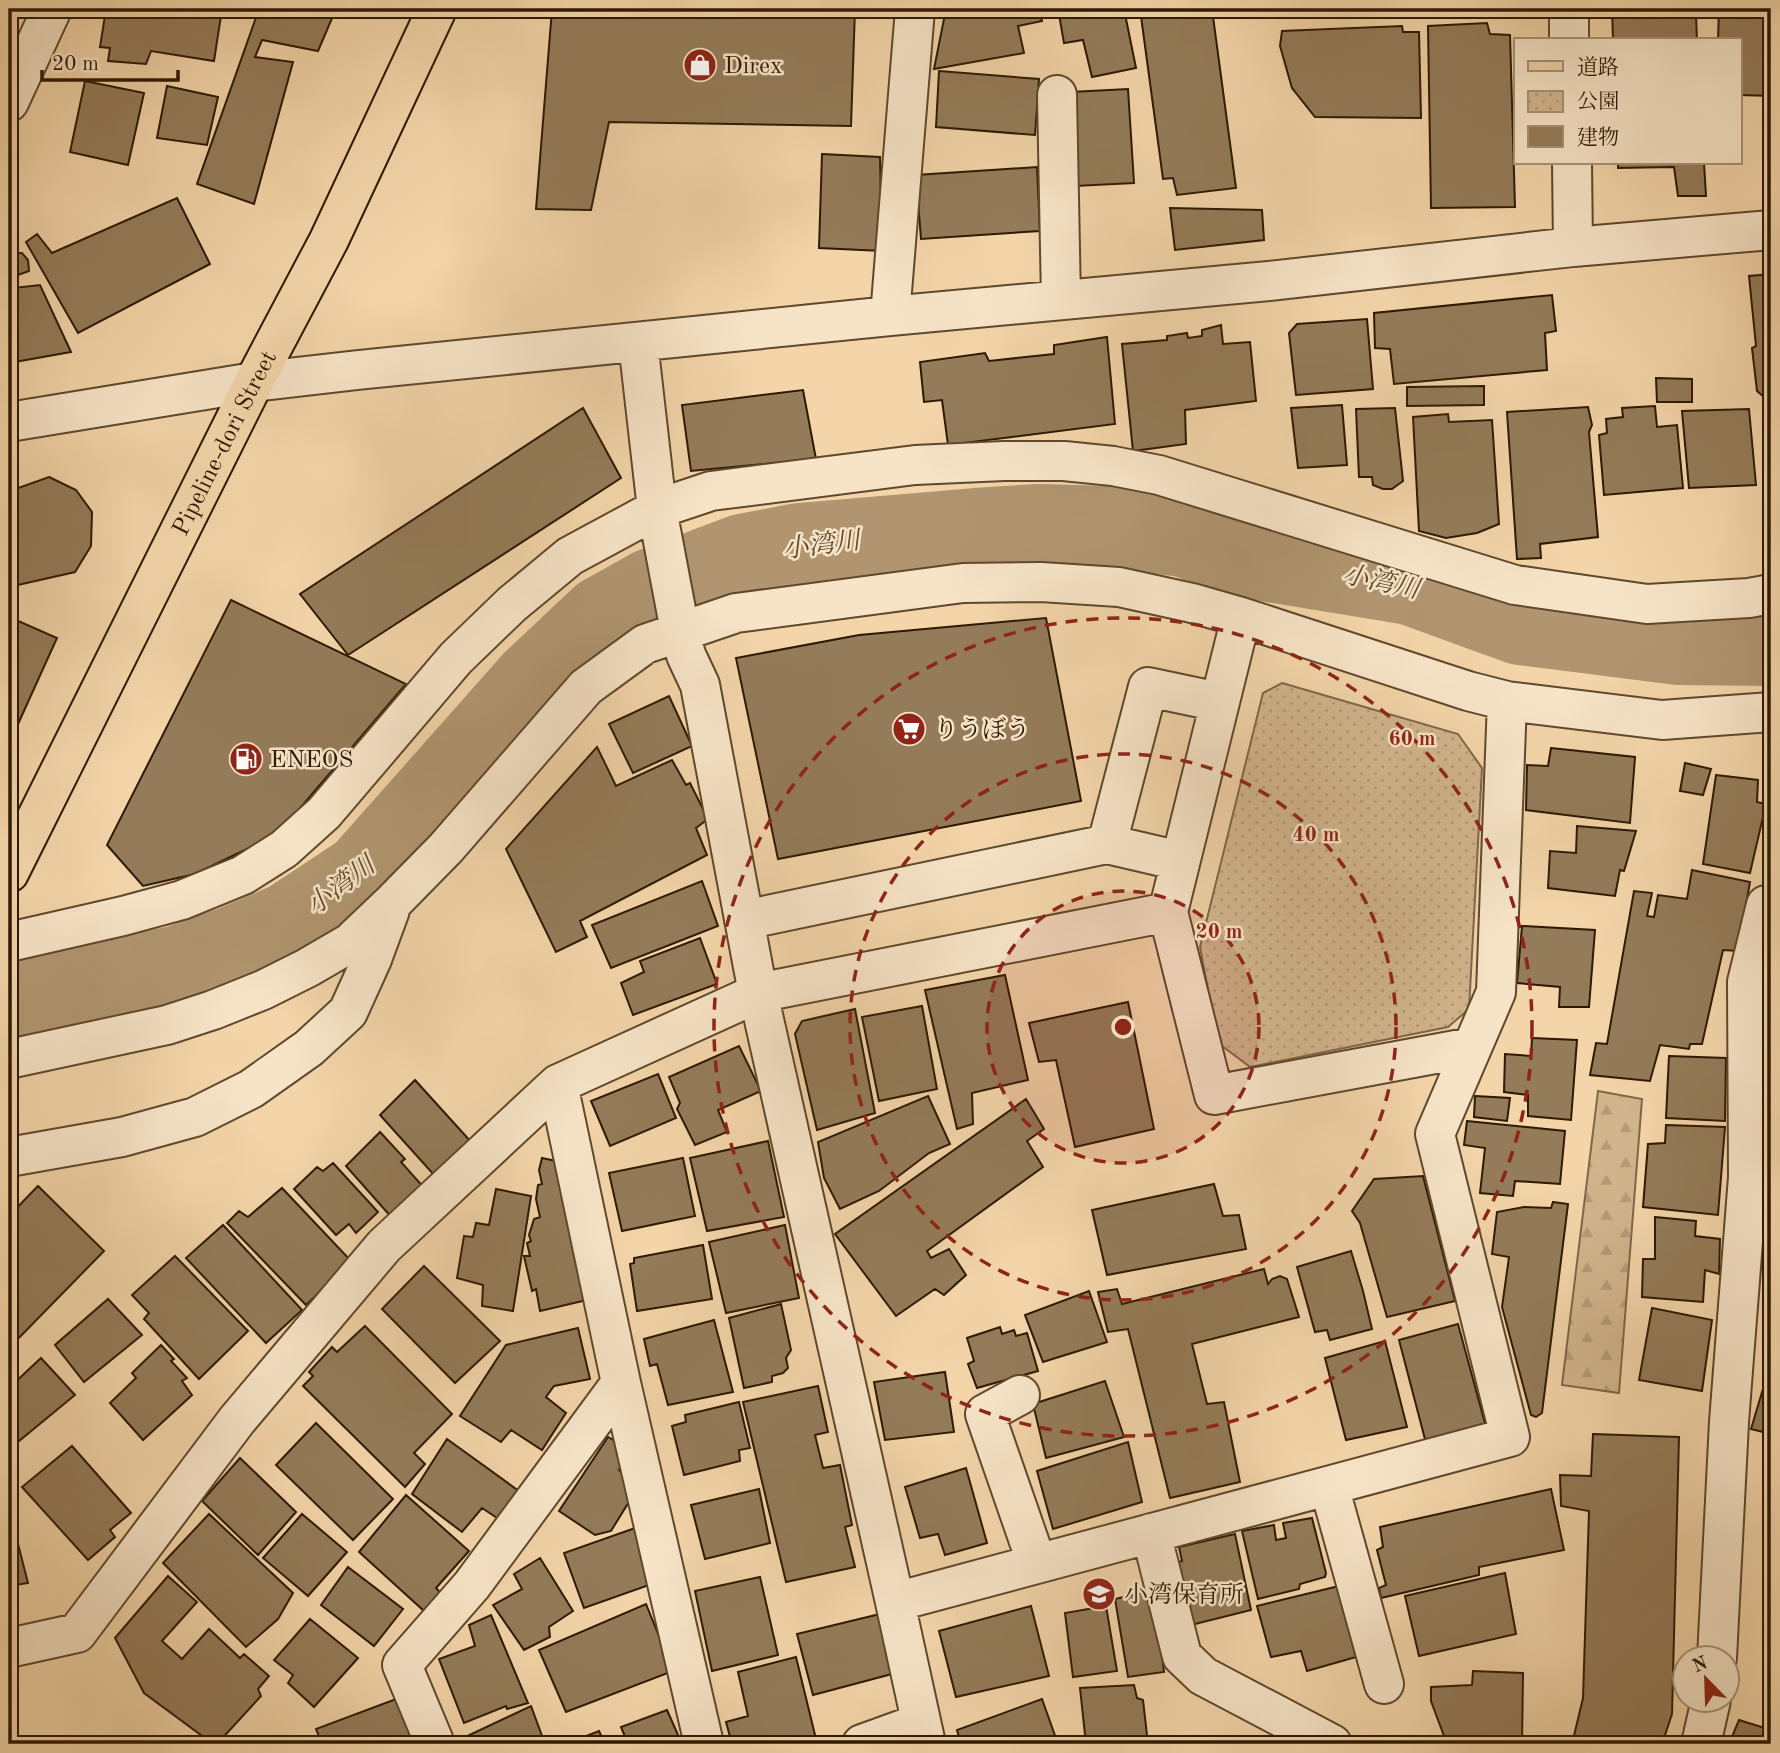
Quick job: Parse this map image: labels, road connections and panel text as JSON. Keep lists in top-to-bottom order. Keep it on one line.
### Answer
{"streets":{"main road":["Pipeline-dori Street"]},"water":["小湾川"],"places":{"shop":["Direx"],"supermarket":["りうぼう"],"fuel station":["ENEOS"],"school or university":["小湾保育所"]},"legend":["道路","公園","建物"],"scale_bar":"20 m","north":"top left","rings":["60 m","40 m","20 m"]}
